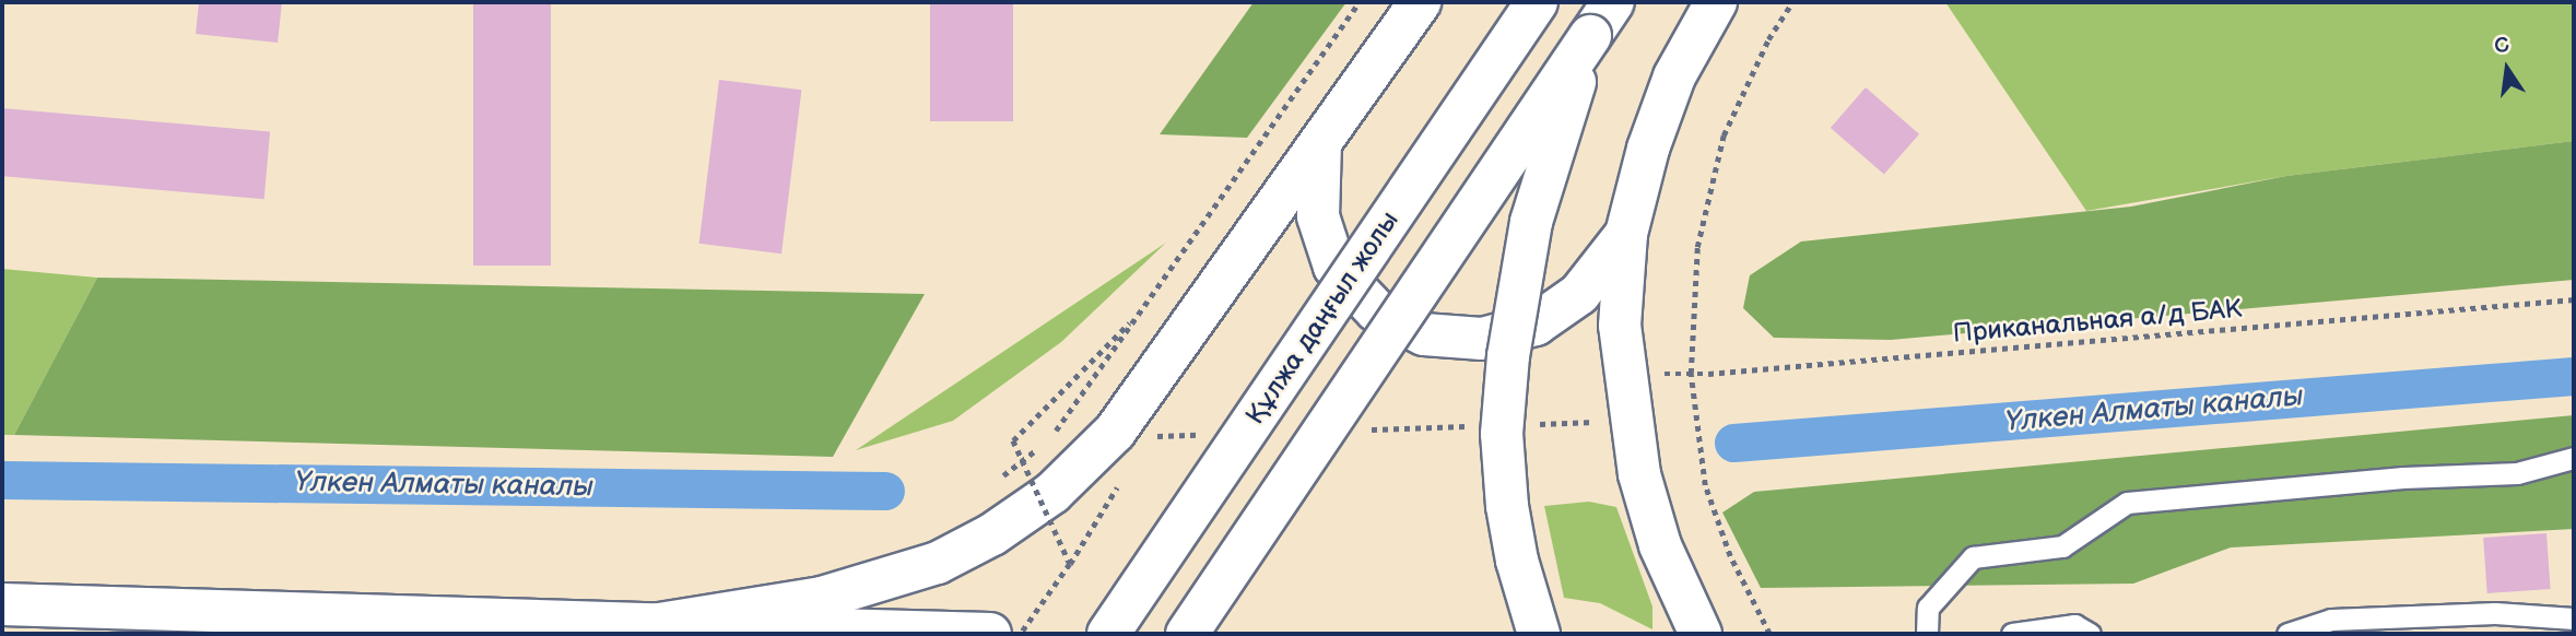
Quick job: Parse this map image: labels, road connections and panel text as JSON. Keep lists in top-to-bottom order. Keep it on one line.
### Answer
{"streets":{"main road":["Құлжа даңғыл жолы"],"path":["Приканальная а/д БАК"]},"water":["Үлкен Алматы каналы"],"north":"top"}
